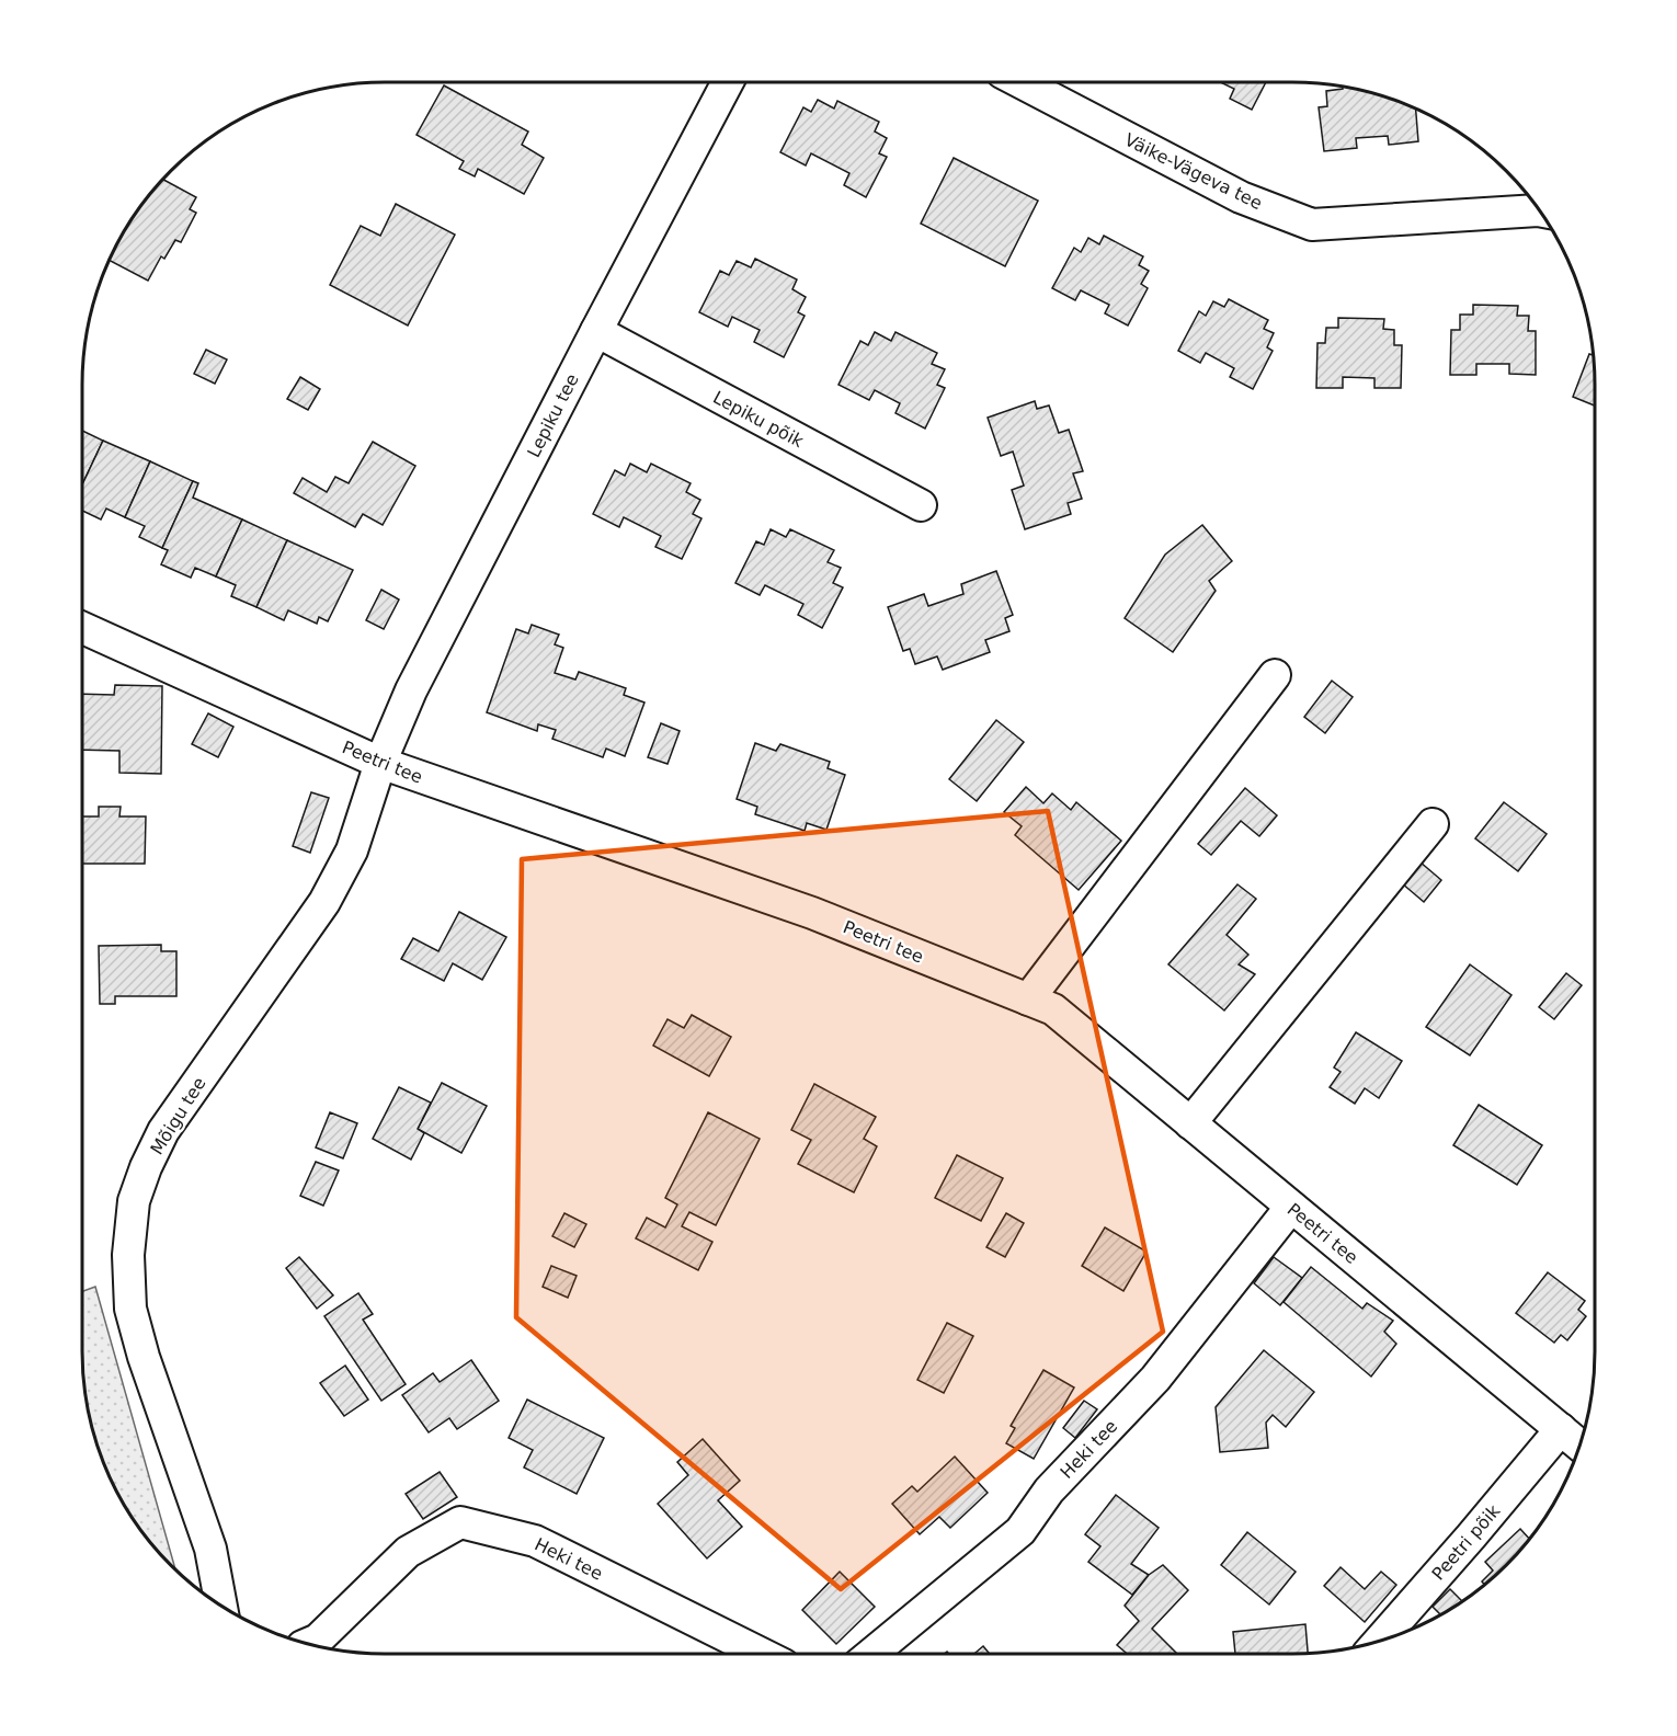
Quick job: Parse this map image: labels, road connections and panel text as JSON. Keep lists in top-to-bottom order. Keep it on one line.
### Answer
{"streets":{"street":["Väike-Vägeva tee","Lepiku tee","Lepiku põik","Peetri tee","Mõigu tee","Heki tee","Peetri põik"]},"crossings":[["Lepiku tee","Lepiku põik"],["Lepiku tee","Peetri tee"],["Lepiku tee","Mõigu tee"],["Peetri tee","Mõigu tee"],["Peetri tee","Heki tee"],["Peetri tee","Peetri põik"]]}
